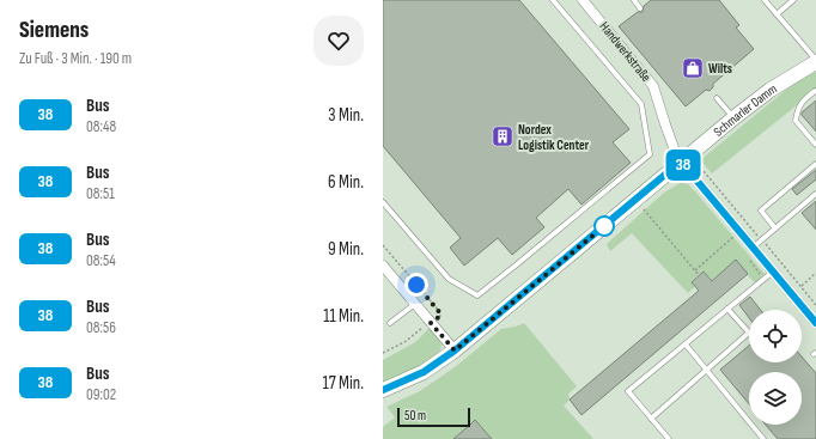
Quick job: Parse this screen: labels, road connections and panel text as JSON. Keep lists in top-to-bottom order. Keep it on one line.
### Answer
{"streets":{"street":["Handwerkstraße","Schmarler Damm"]},"crossings":[["Handwerkstraße","Schmarler Damm"]],"places":{"shop":["Wilts"],"building":["Nordex Logistik Center"]},"lines":["bus line 38"],"scale_bar":"50 m","page":{"heading":["Siemens","Zu Fuß · 3 Min. · 190 m"],"on_map":"38","list":[{"mark":"38","name":"Bus","note":"08:48","value":"3 Min."},{"mark":"38","name":"Bus","note":"08:51","value":"6 Min."},{"mark":"38","name":"Bus","note":"08:54","value":"9 Min."},{"mark":"38","name":"Bus","note":"08:56","value":"11 Min."},{"mark":"38","name":"Bus","note":"09:02","value":"17 Min."}],"scale":"50 m"}}
